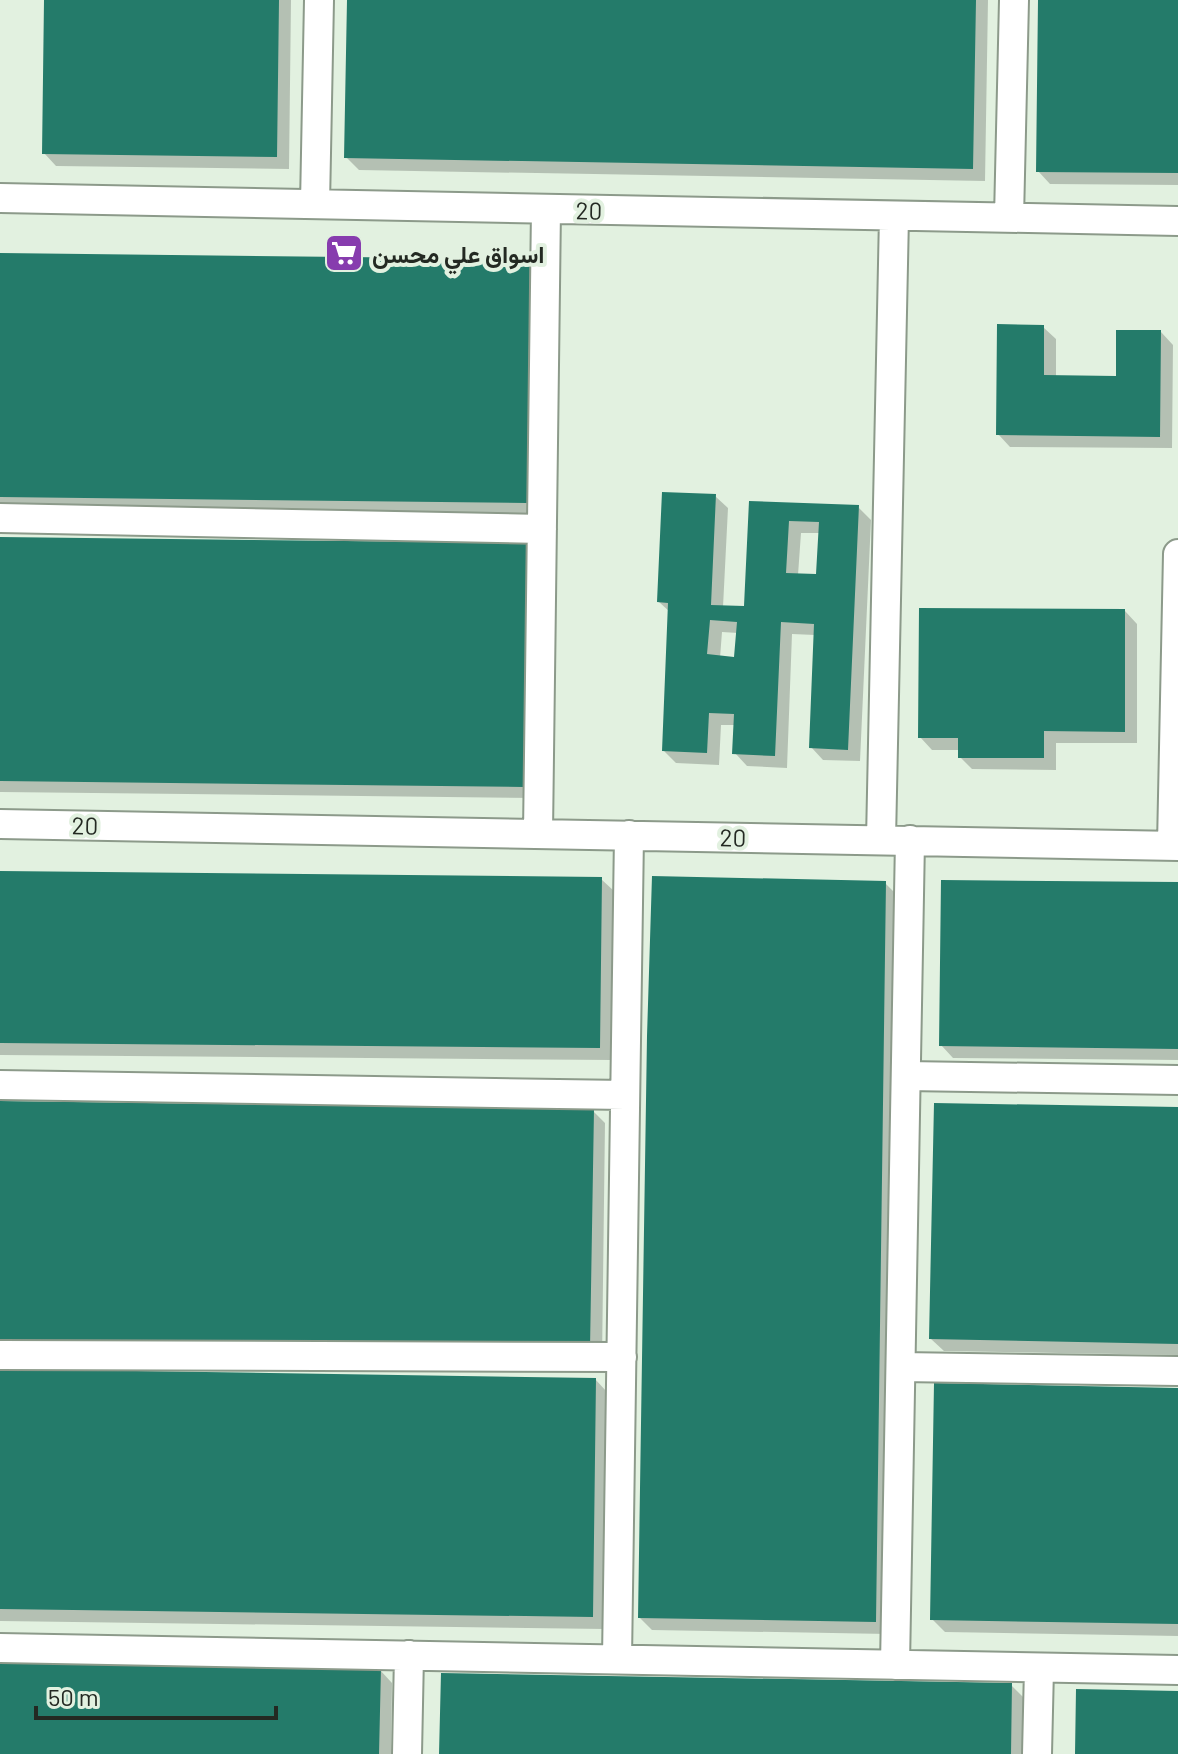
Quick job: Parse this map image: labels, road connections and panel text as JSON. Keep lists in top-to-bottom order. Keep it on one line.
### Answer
{"streets":{"street":["20"]},"places":{"supermarket":["اسواق علي محسن"]},"scale_bar":"50 m"}
